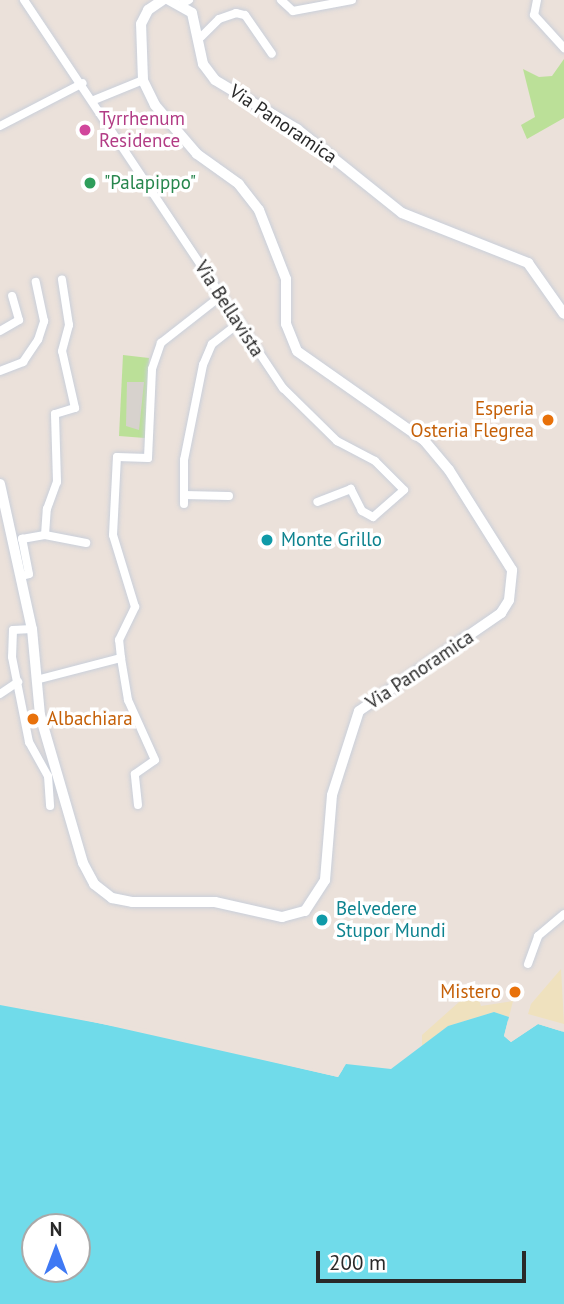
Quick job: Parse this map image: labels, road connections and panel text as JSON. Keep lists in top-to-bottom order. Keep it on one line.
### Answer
{"streets":{"street":["Via Panoramica","Via Bellavista"]},"places":["Tyrrhenum Residence","\"Palapippo\"","Esperia Osteria Flegrea","Monte Grillo","Albachiara","Belvedere Stupor Mundi","Mistero"],"scale_bar":"200 m","north":"top"}
